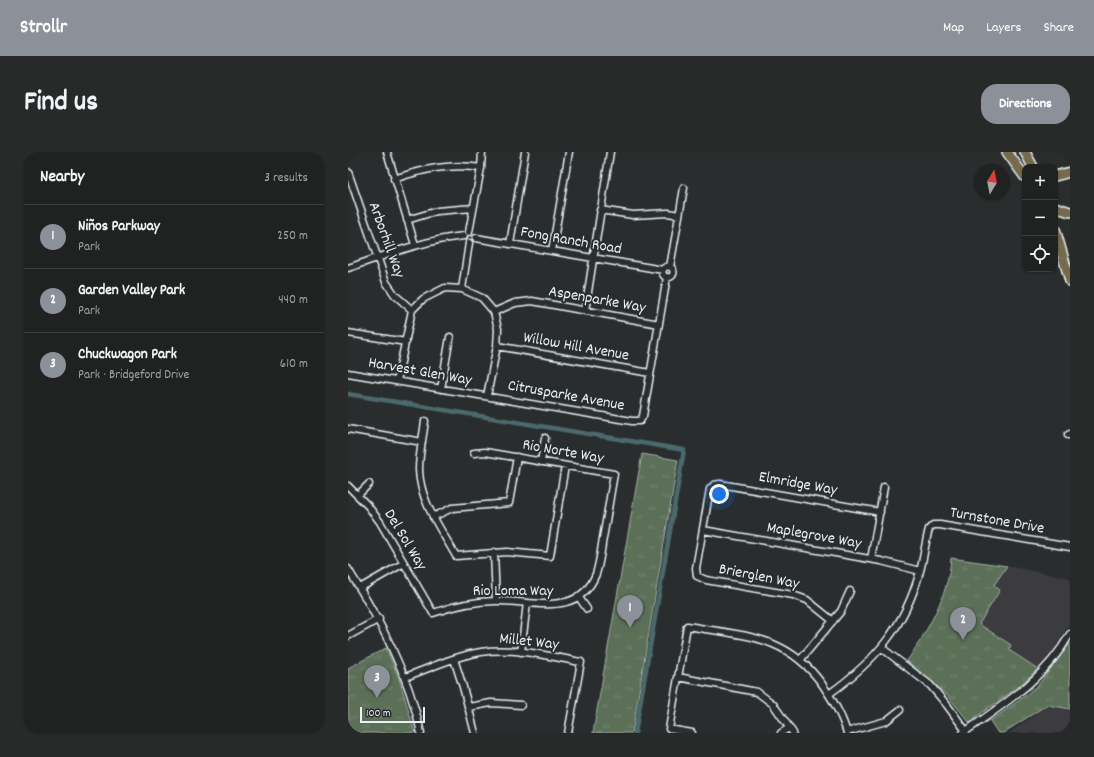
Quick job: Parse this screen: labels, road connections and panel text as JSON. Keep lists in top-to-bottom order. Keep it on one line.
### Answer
{"streets":{"street":["Arborhill Way","Fong Ranch Road","Aspenparke Way","Willow Hill Avenue","Harvest Glen Way","Citrusparke Avenue","Rio Norte Way","Elmridge Way","Turnstone Drive","Maplegrove Way","Del Sol Way","Brierglen Way","Rio Loma Way","Millet Way"]},"crossings":[["Arborhill Way","Aspenparke Way"],["Arborhill Way","Willow Hill Avenue"],["Arborhill Way","Harvest Glen Way"],["Arborhill Way","Citrusparke Avenue"],["Fong Ranch Road","Aspenparke Way"],["Aspenparke Way","Willow Hill Avenue"],["Aspenparke Way","Harvest Glen Way"],["Aspenparke Way","Citrusparke Avenue"],["Willow Hill Avenue","Harvest Glen Way"],["Willow Hill Avenue","Citrusparke Avenue"],["Harvest Glen Way","Citrusparke Avenue"],["Rio Norte Way","Rio Loma Way"],["Elmridge Way","Maplegrove Way"],["Elmridge Way","Brierglen Way"],["Turnstone Drive","Maplegrove Way"],["Maplegrove Way","Brierglen Way"],["Del Sol Way","Rio Loma Way"]],"scale_bar":"100 m","north":"top","page":{"header":"Strollr","nav":["Map","Layers","Share"],"title":"Find us","buttons":"Directions","heading":["Nearby","3 results"],"map_buttons":["+","−"],"list":[{"mark":"1","name":"Niños Parkway","note":"Park","value":"250 m"},{"mark":"2","name":"Garden Valley Park","note":"Park","value":"440 m"},{"mark":"3","name":"Chuckwagon Park","note":"Park · Bridgeford Drive","value":"610 m"}],"pins":["1","2","3"],"scale":"100 m"}}
